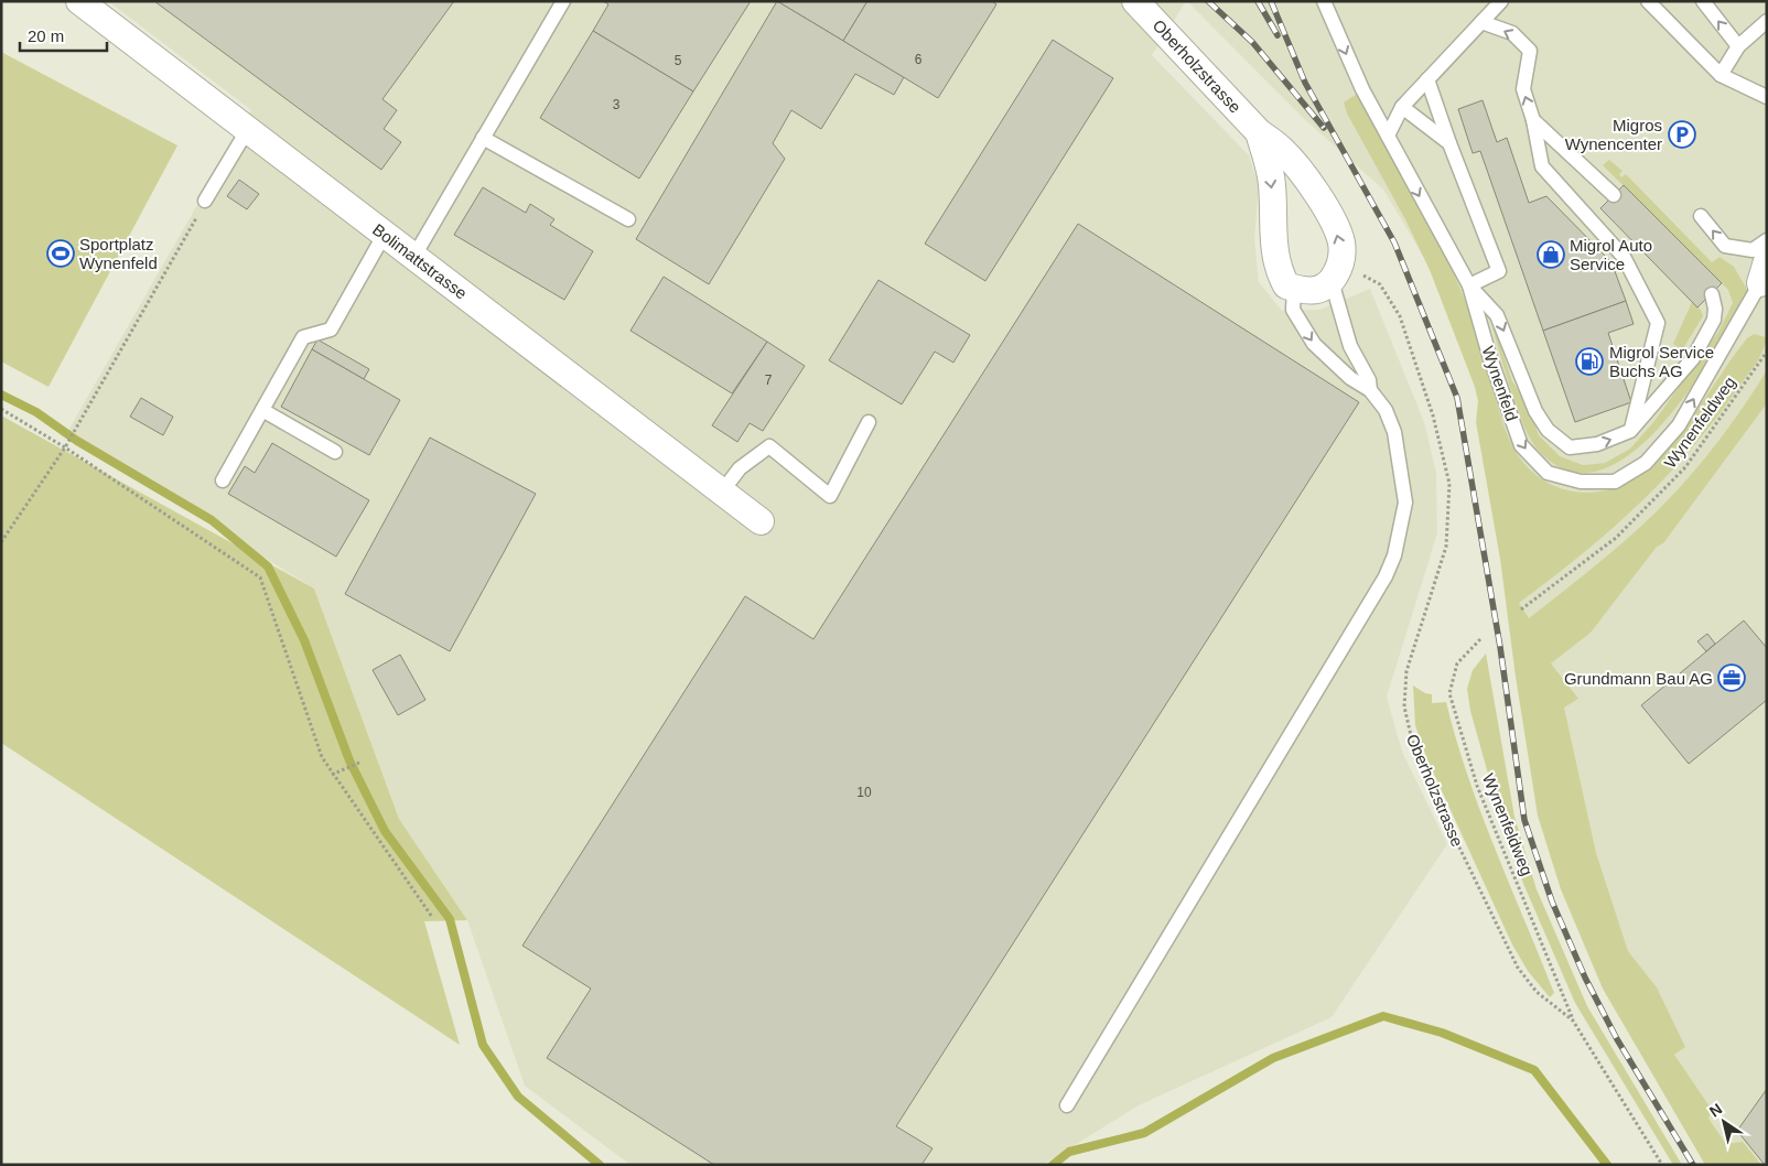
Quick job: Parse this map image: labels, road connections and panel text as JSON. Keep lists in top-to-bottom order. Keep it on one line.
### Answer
{"streets":{"street":["Oberholzstrasse","Bolimattstrasse"],"lane":["Wynenfeld"],"path":["Wynenfeldweg"]},"crossings":[["Oberholzstrasse","Wynenfeldweg"]],"places":{"parking":["Migros Wynencenter"],"sports":["Sportplatz Wynenfeld"],"shop":["Migrol Auto Service"],"fuel station":["Migrol Service Buchs AG"],"office":["Grundmann Bau AG"]},"house_numbers":["6","5","3","7","10"],"scale_bar":"20 m","north":"top left"}
